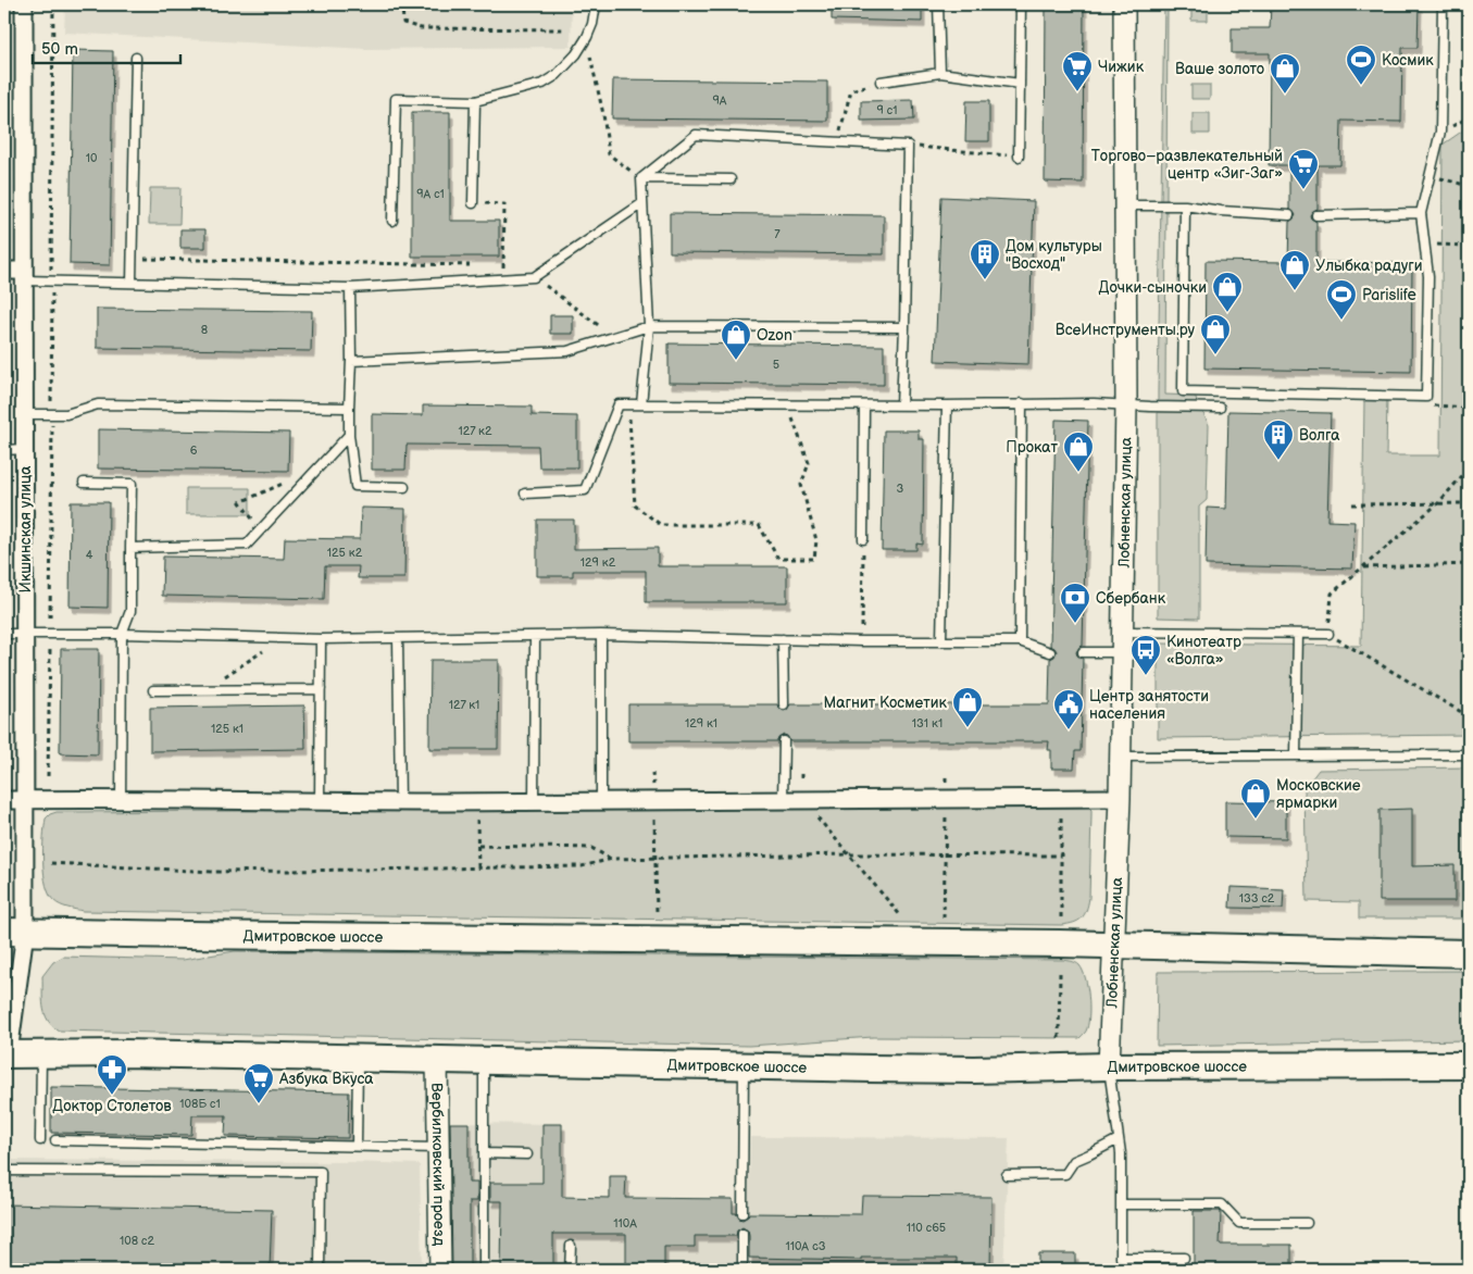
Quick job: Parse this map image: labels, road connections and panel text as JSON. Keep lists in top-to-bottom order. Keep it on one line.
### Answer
{"streets":{"main road":["Дмитровское шоссе"],"street":["Лобненская улица","Икшинская улица","Вербилковский проезд"]},"crossings":[["Лобненская улица","Дмитровское шоссе"],["Икшинская улица","Дмитровское шоссе"],["Дмитровское шоссе","Вербилковский проезд"]],"places":{"sports":["Космик","Parislife"],"supermarket":["Чижик","Торгово–развлекательный центр «Зиг-Заг»","Азбука Вкуса"],"shop":["Ваше золото","Улыбка радуги","Дочки-сыночки","ВсеИнструменты.ру","Ozon","Прокат","Магнит Косметик","Московские ярмарки"],"building":["Дом культуры \"Восход\"","Волга"],"bank":["Сбербанк"],"bus stop":["Кинотеатр «Волга»"],"public building":["Центр занятости населения"],"pharmacy":["Доктор Столетов"]},"house_numbers":["9А","9 с1","10","9А с1","7","8","5","127 к2","6","3","125 к2","4","129 к2","127 к1","129 к1","131 к1","125 к1","133 с2","108Б с1","110А","110 с65","108 с2","110А c3"],"scale_bar":"50 m"}
